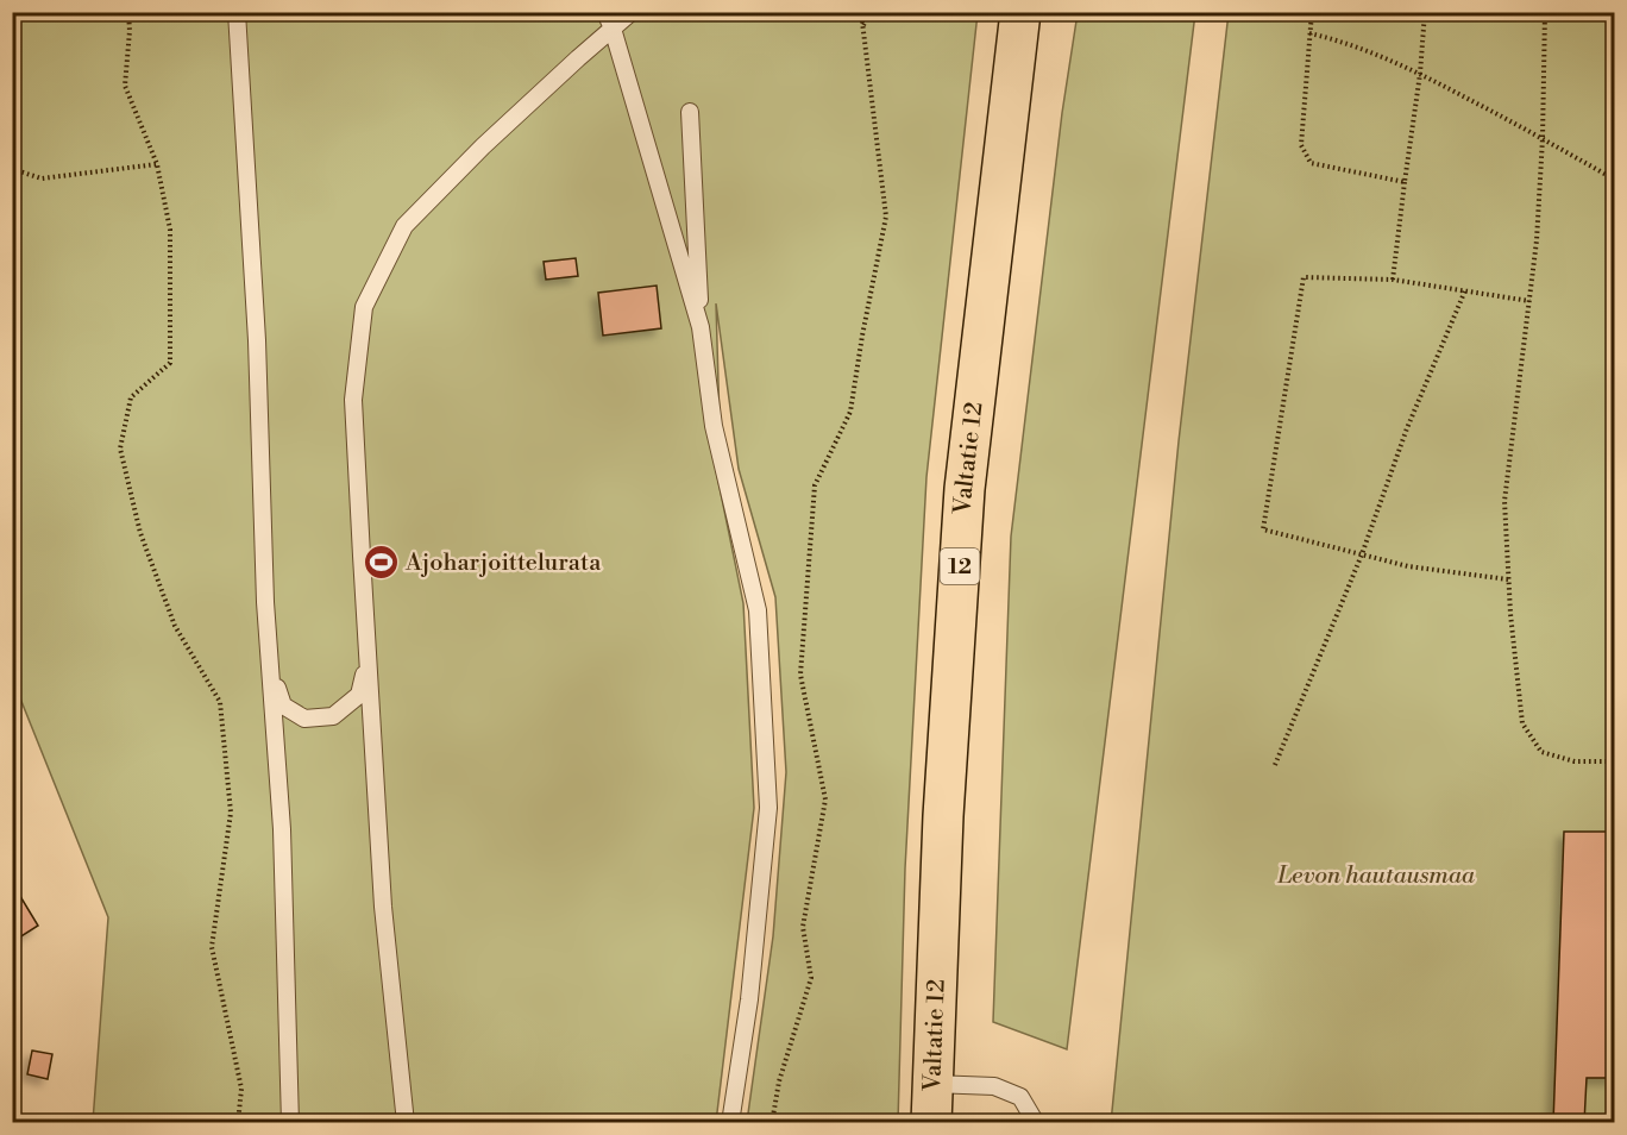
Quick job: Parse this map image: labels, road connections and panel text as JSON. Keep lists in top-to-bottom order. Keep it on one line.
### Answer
{"streets":{"highway":["Valtatie 12","12"]},"parks":["Levon hautausmaa"],"places":{"sports":["Ajoharjoittelurata"]}}
